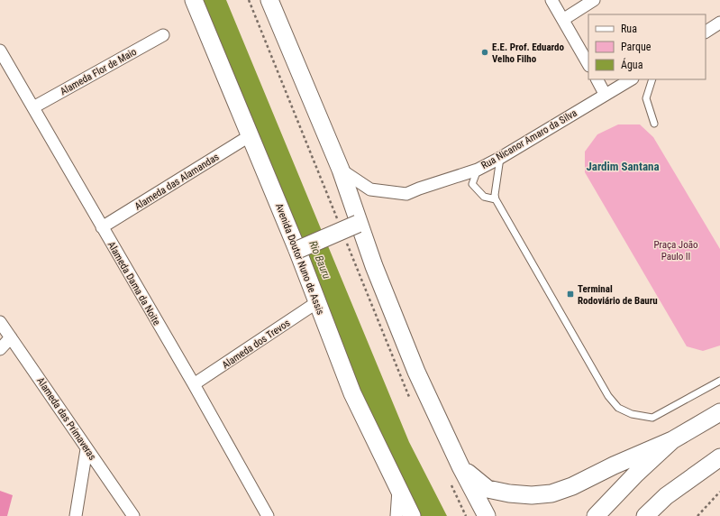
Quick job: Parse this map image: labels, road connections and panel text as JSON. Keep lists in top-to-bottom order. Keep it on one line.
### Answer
{"streets":{"main road":["Avenida Doutor Nuno de Assis"],"street":["Alameda Flor de Maio","Rua Nicanor Amaro da Silva","Alameda das Alamandas","Alameda Dama da Noite","Alameda dos Trevos","Alameda das Primaveras"]},"crossings":[["Alameda Flor de Maio","Alameda Dama da Noite"],["Alameda das Alamandas","Avenida Doutor Nuno de Assis"],["Alameda das Alamandas","Alameda Dama da Noite"],["Avenida Doutor Nuno de Assis","Alameda dos Trevos"],["Alameda Dama da Noite","Alameda dos Trevos"]],"districts":["Jardim Santana"],"water":["Rio Bauru"],"parks":["Praça João Paulo II"],"places":{"other":["E.E. Prof. Eduardo Velho Filho"],"transit":["Terminal Rodoviário de Bauru"]},"legend":["Rua","Parque","Água"]}
